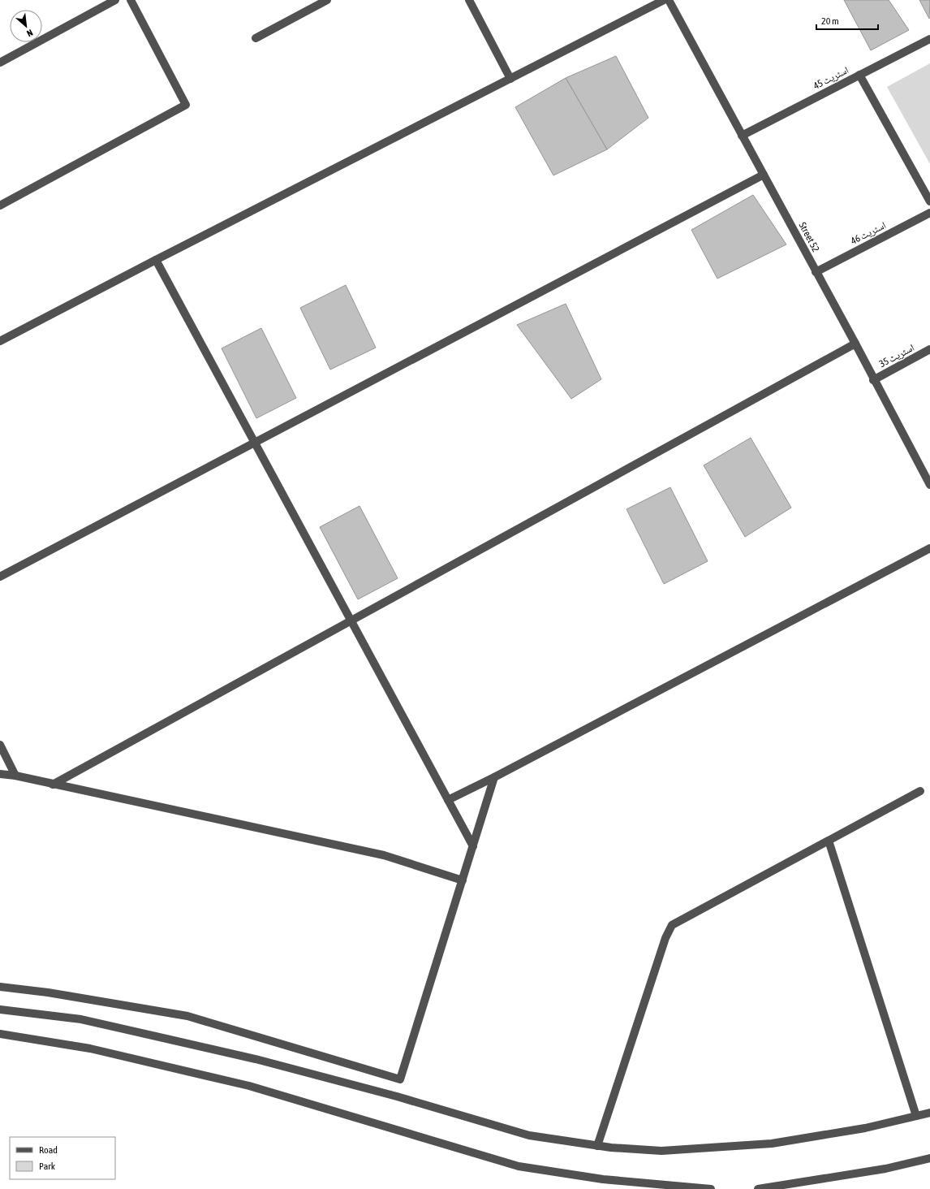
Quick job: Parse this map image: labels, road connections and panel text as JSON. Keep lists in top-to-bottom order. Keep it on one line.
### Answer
{"streets":{"street":["اسٹریٹ 45","اسٹریٹ 46","Street 52","اسٹریٹ 35"]},"crossings":[["اسٹریٹ 45","Street 52"],["اسٹریٹ 46","Street 52"],["Street 52","اسٹریٹ 35"]],"legend":["Road","Park"],"scale_bar":"20 m","north":"bottom right"}
